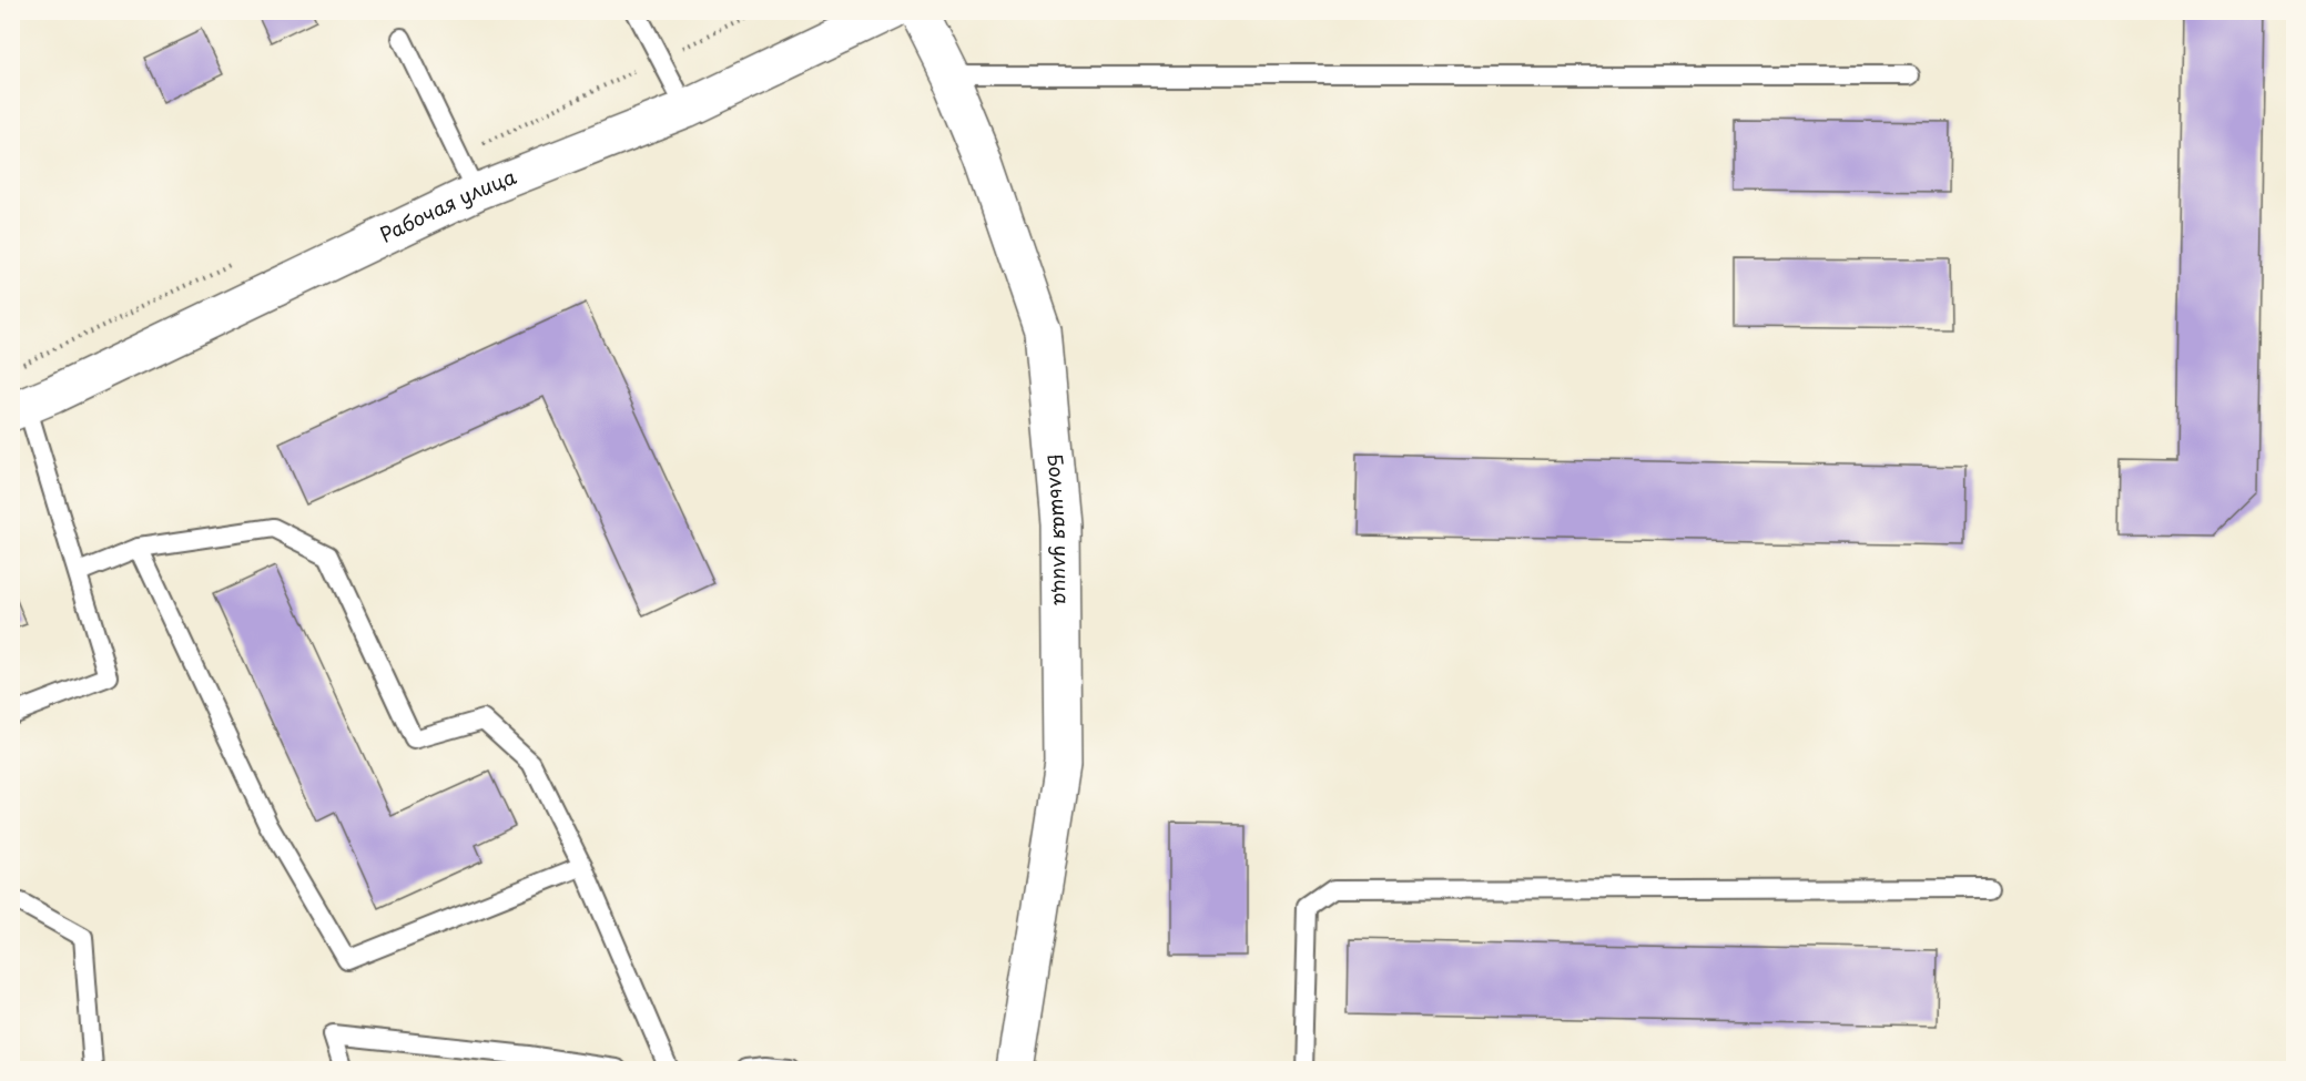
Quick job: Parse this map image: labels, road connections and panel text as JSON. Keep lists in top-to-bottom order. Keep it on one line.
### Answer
{"streets":{"street":["Рабочая улица","Большая улица"]}}
